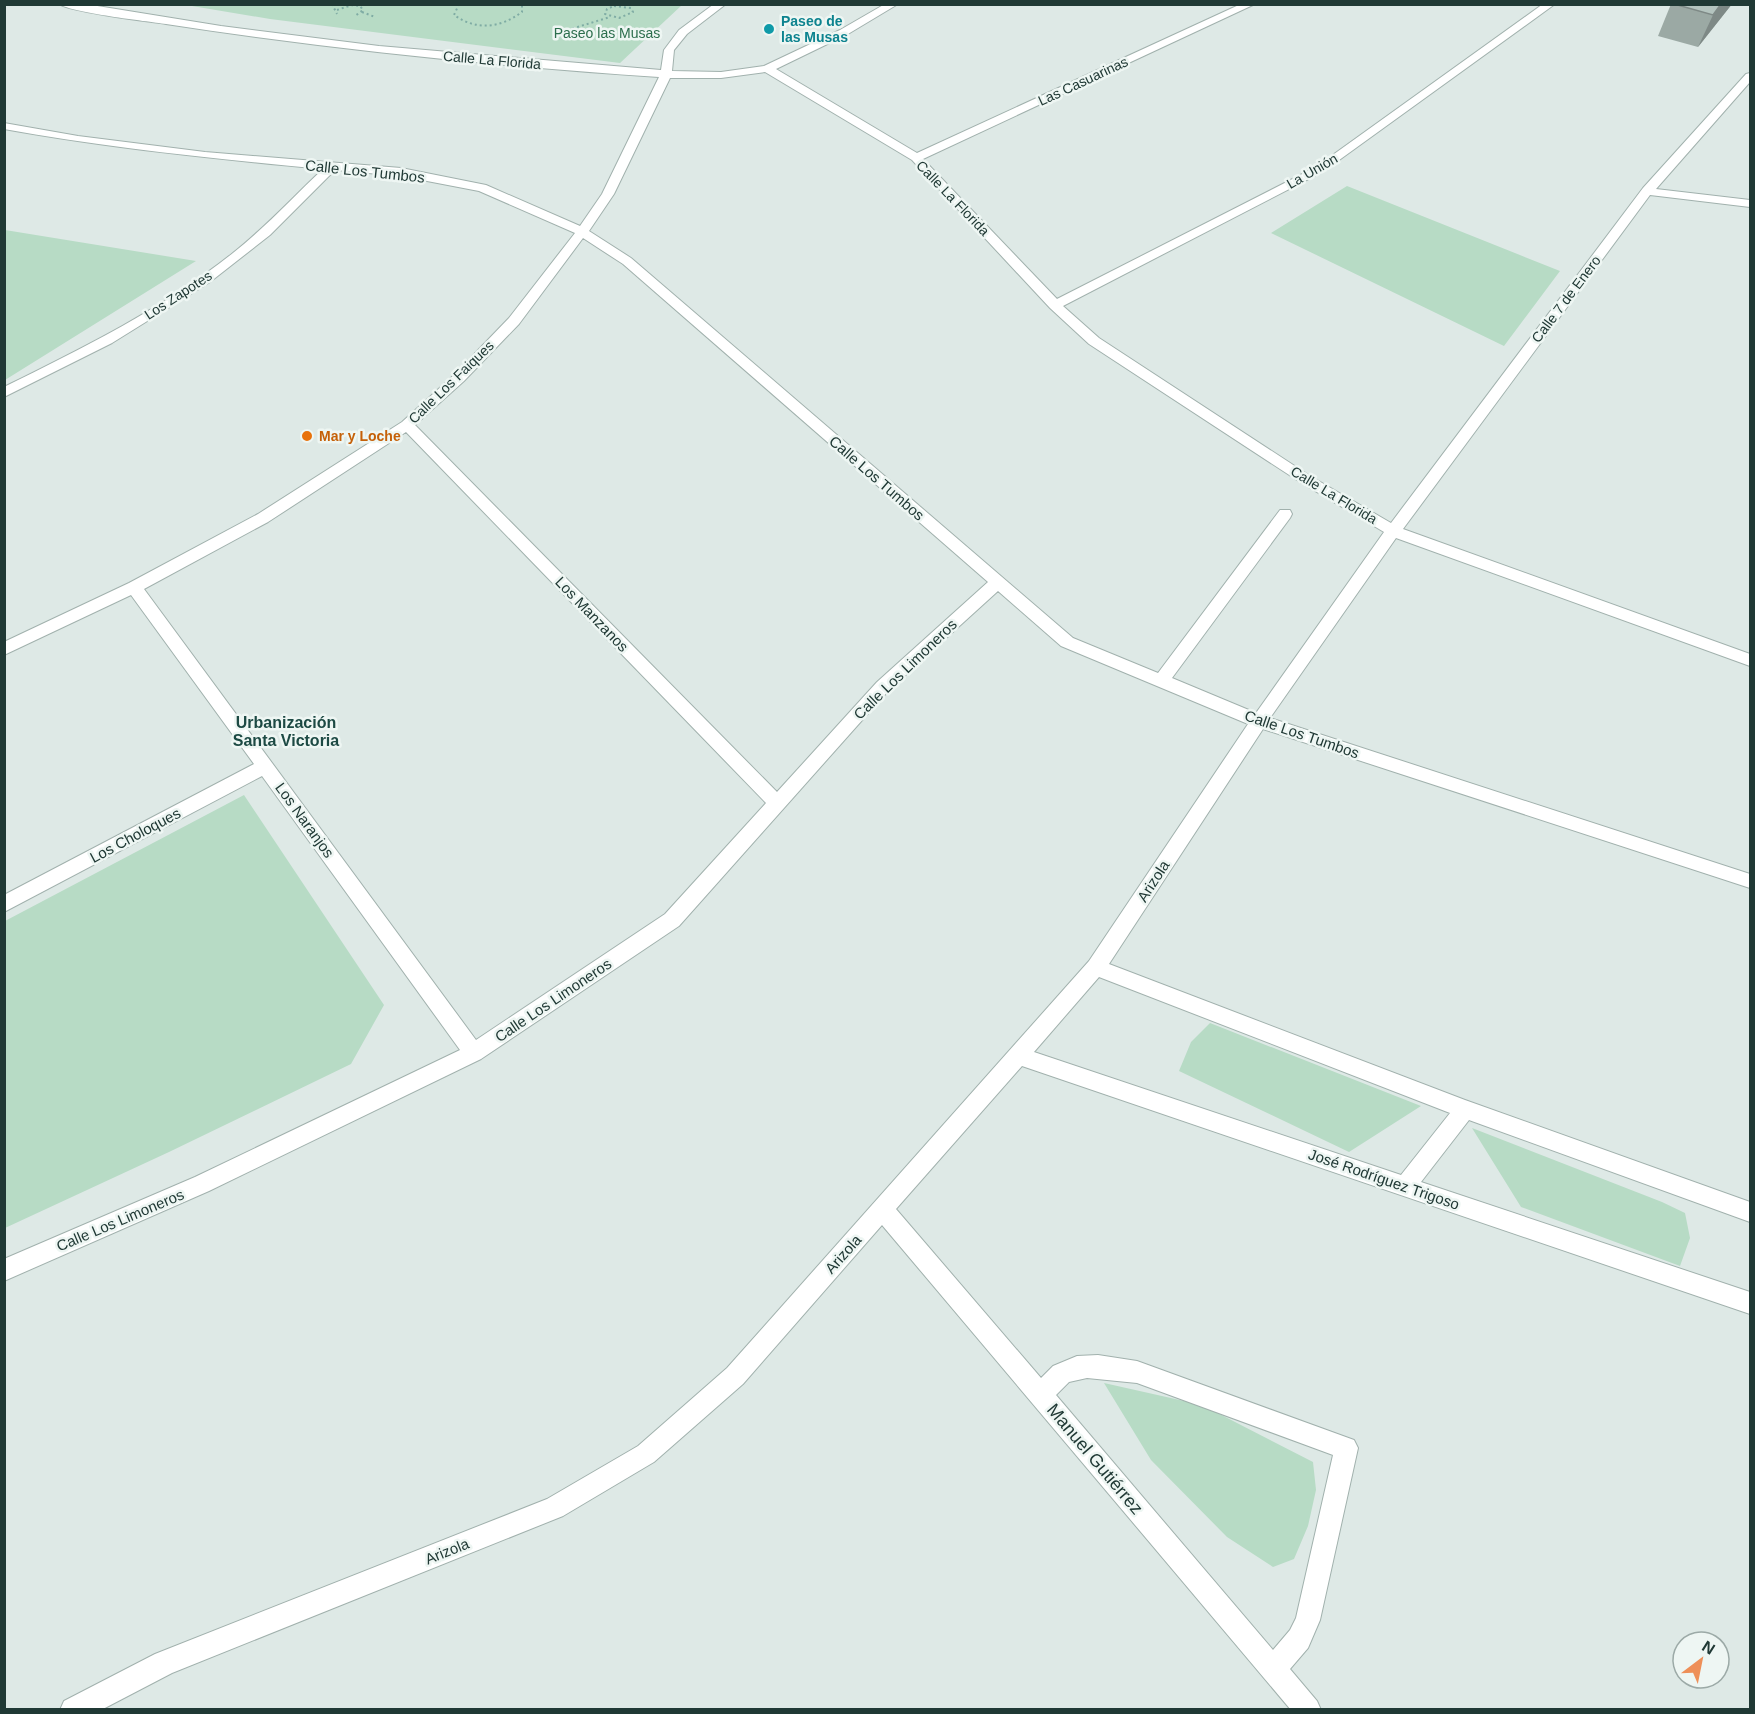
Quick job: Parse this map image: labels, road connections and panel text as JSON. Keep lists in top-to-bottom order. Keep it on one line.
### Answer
{"streets":{"street":["Calle La Florida","Las Casuarinas","Calle Los Tumbos","La Unión","Los Zapotes","Calle 7 de Enero","Calle Los Faiques","Los Manzanos","Calle Los Limoneros","Los Naranjos","Los Choloques","Arizola","José Rodríguez Trigoso","Manuel Gutiérrez"]},"crossings":[["Calle La Florida","Las Casuarinas"],["Calle La Florida","La Unión"],["Calle La Florida","Calle 7 de Enero"],["Calle La Florida","Calle Los Faiques"],["Calle La Florida","Arizola"],["Calle Los Tumbos","Los Zapotes"],["Calle Los Tumbos","Calle Los Faiques"],["Calle Los Tumbos","Calle Los Limoneros"],["Calle Los Tumbos","Arizola"],["Calle 7 de Enero","Arizola"],["Calle Los Faiques","Los Manzanos"],["Calle Los Faiques","Los Naranjos"],["Los Manzanos","Calle Los Limoneros"],["Calle Los Limoneros","Los Naranjos"],["Los Naranjos","Los Choloques"],["Arizola","José Rodríguez Trigoso"],["Arizola","Manuel Gutiérrez"]],"districts":["Urbanización Santa Victoria"],"parks":["Paseo las Musas"],"places":["Paseo de las Musas","Mar y Loche"],"north":"top right"}
